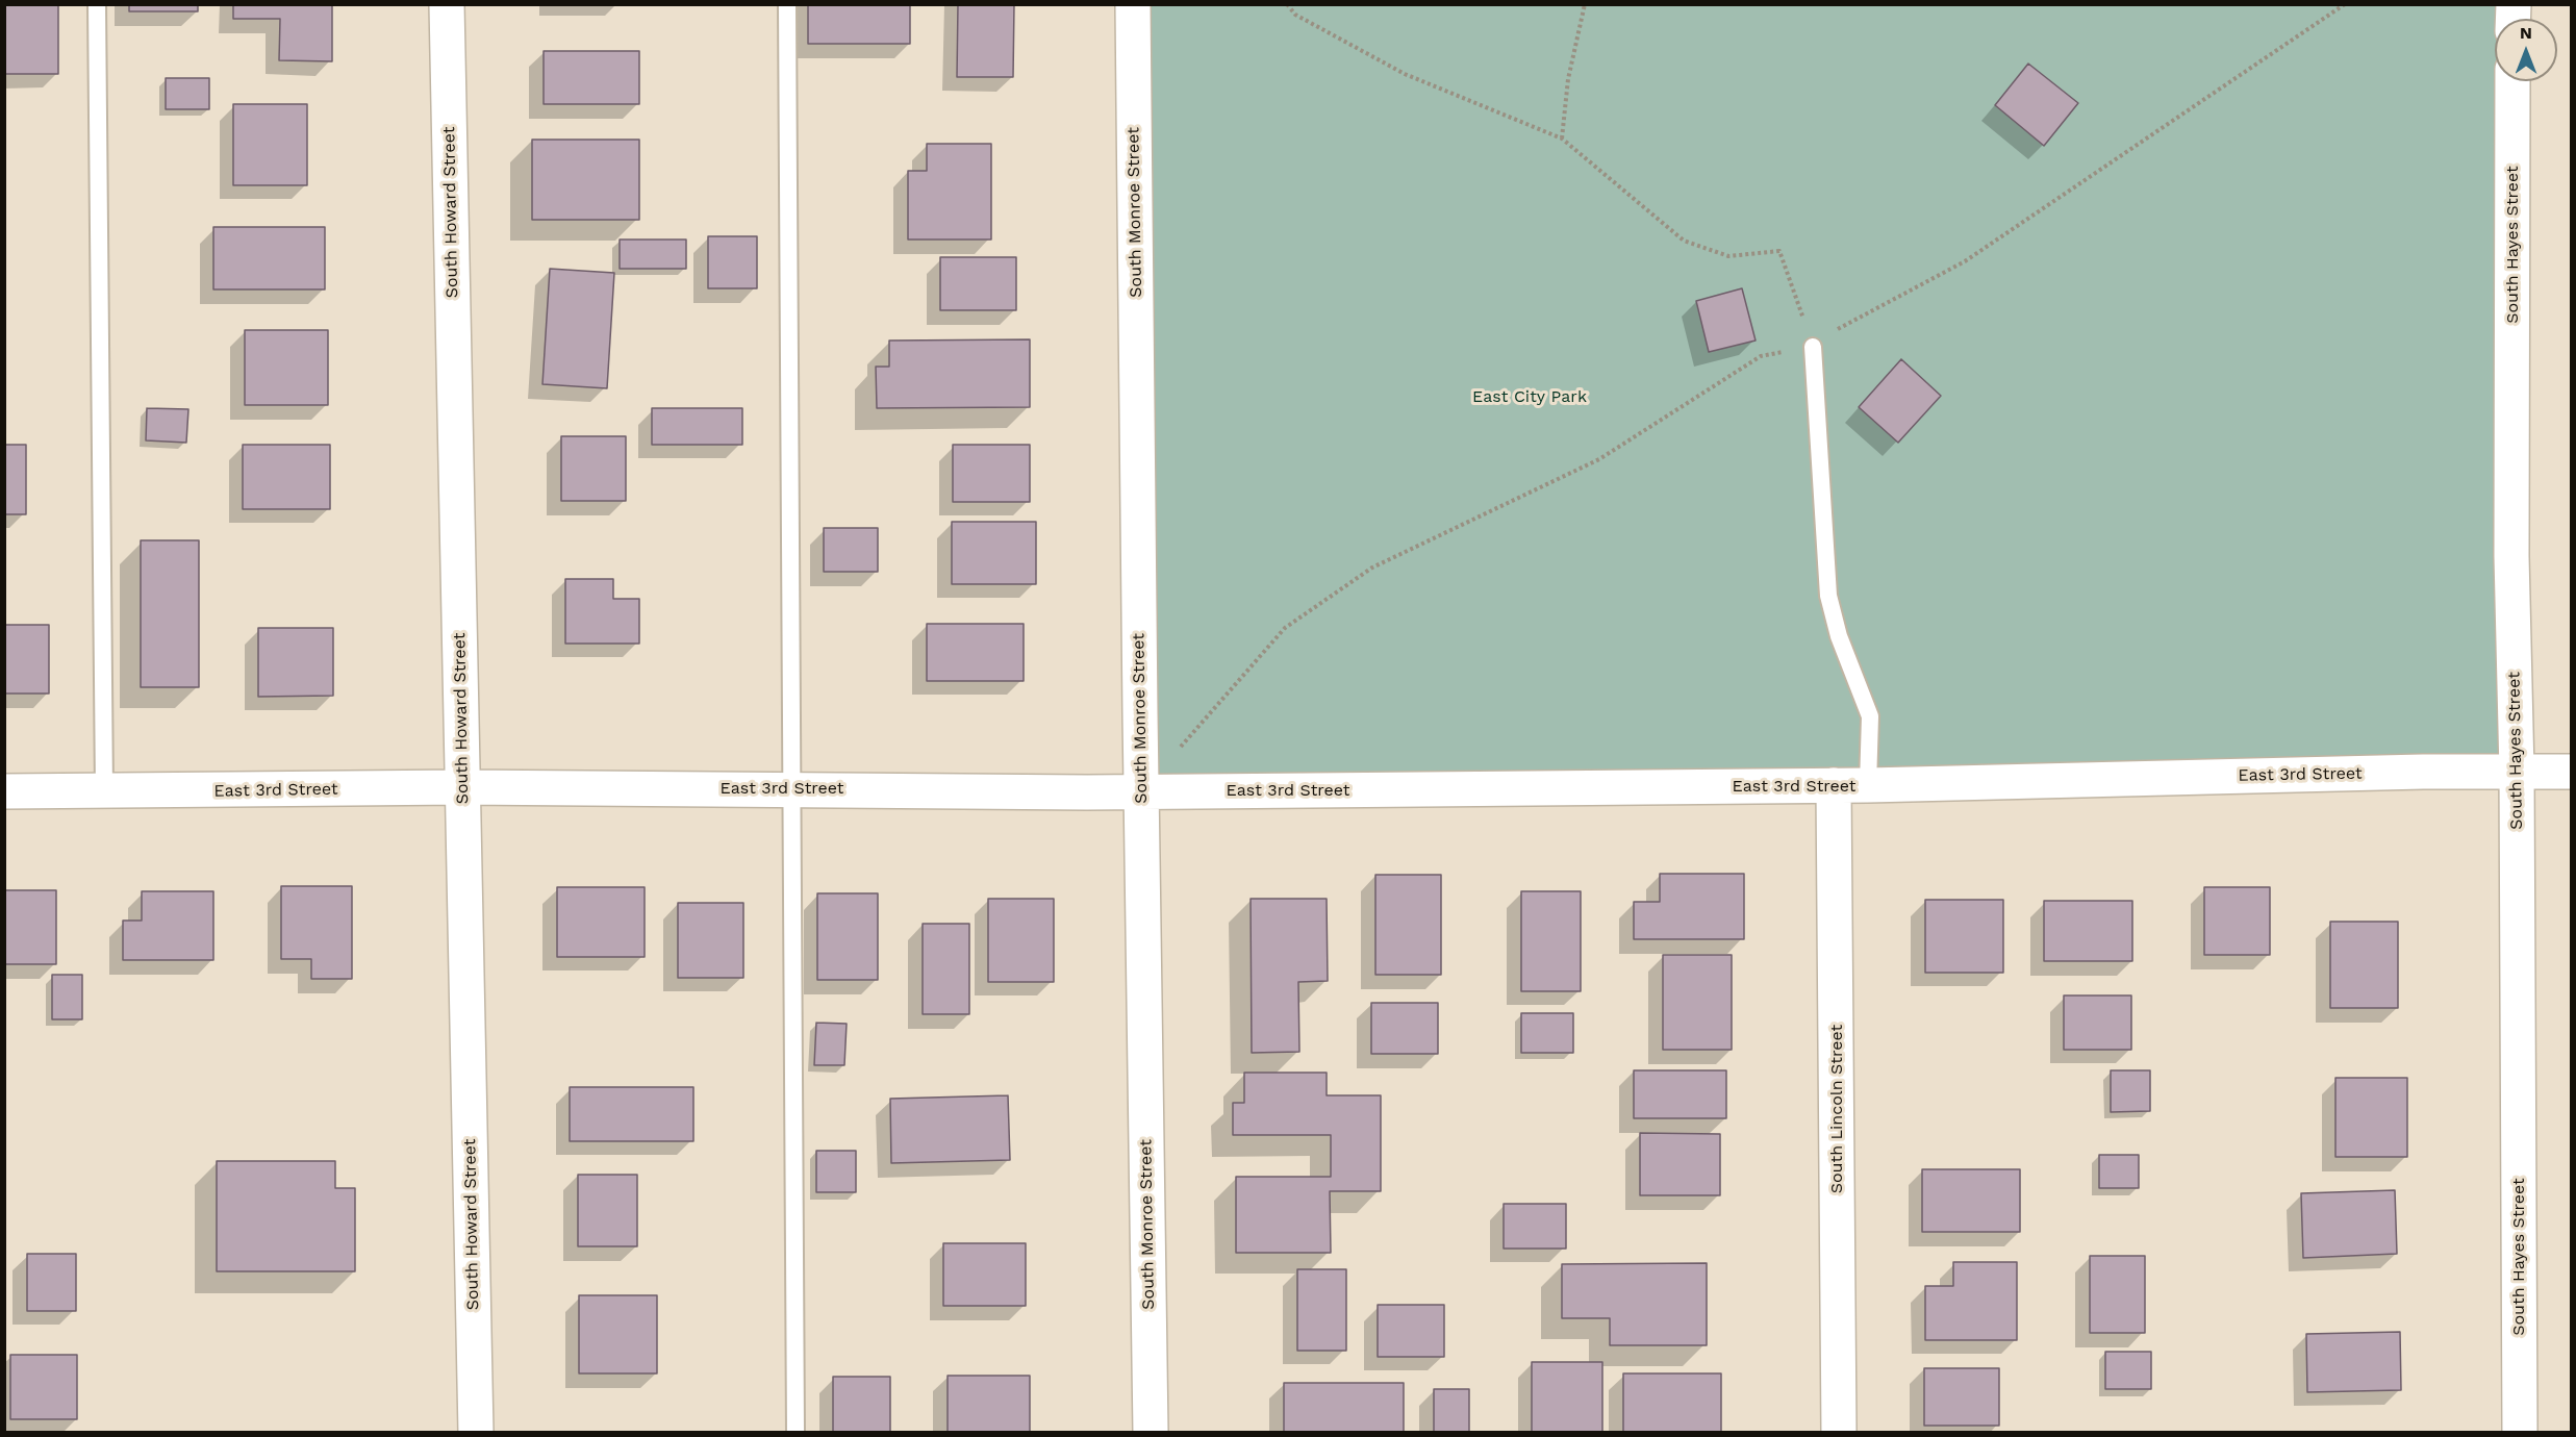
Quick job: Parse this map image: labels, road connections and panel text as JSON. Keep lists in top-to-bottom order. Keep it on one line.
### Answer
{"streets":{"street":["South Howard Street","South Monroe Street","South Hayes Street","East 3rd Street","South Lincoln Street"]},"crossings":[["South Howard Street","East 3rd Street"],["South Monroe Street","East 3rd Street"],["South Hayes Street","East 3rd Street"],["East 3rd Street","South Lincoln Street"]],"parks":["East City Park"],"north":"top"}
